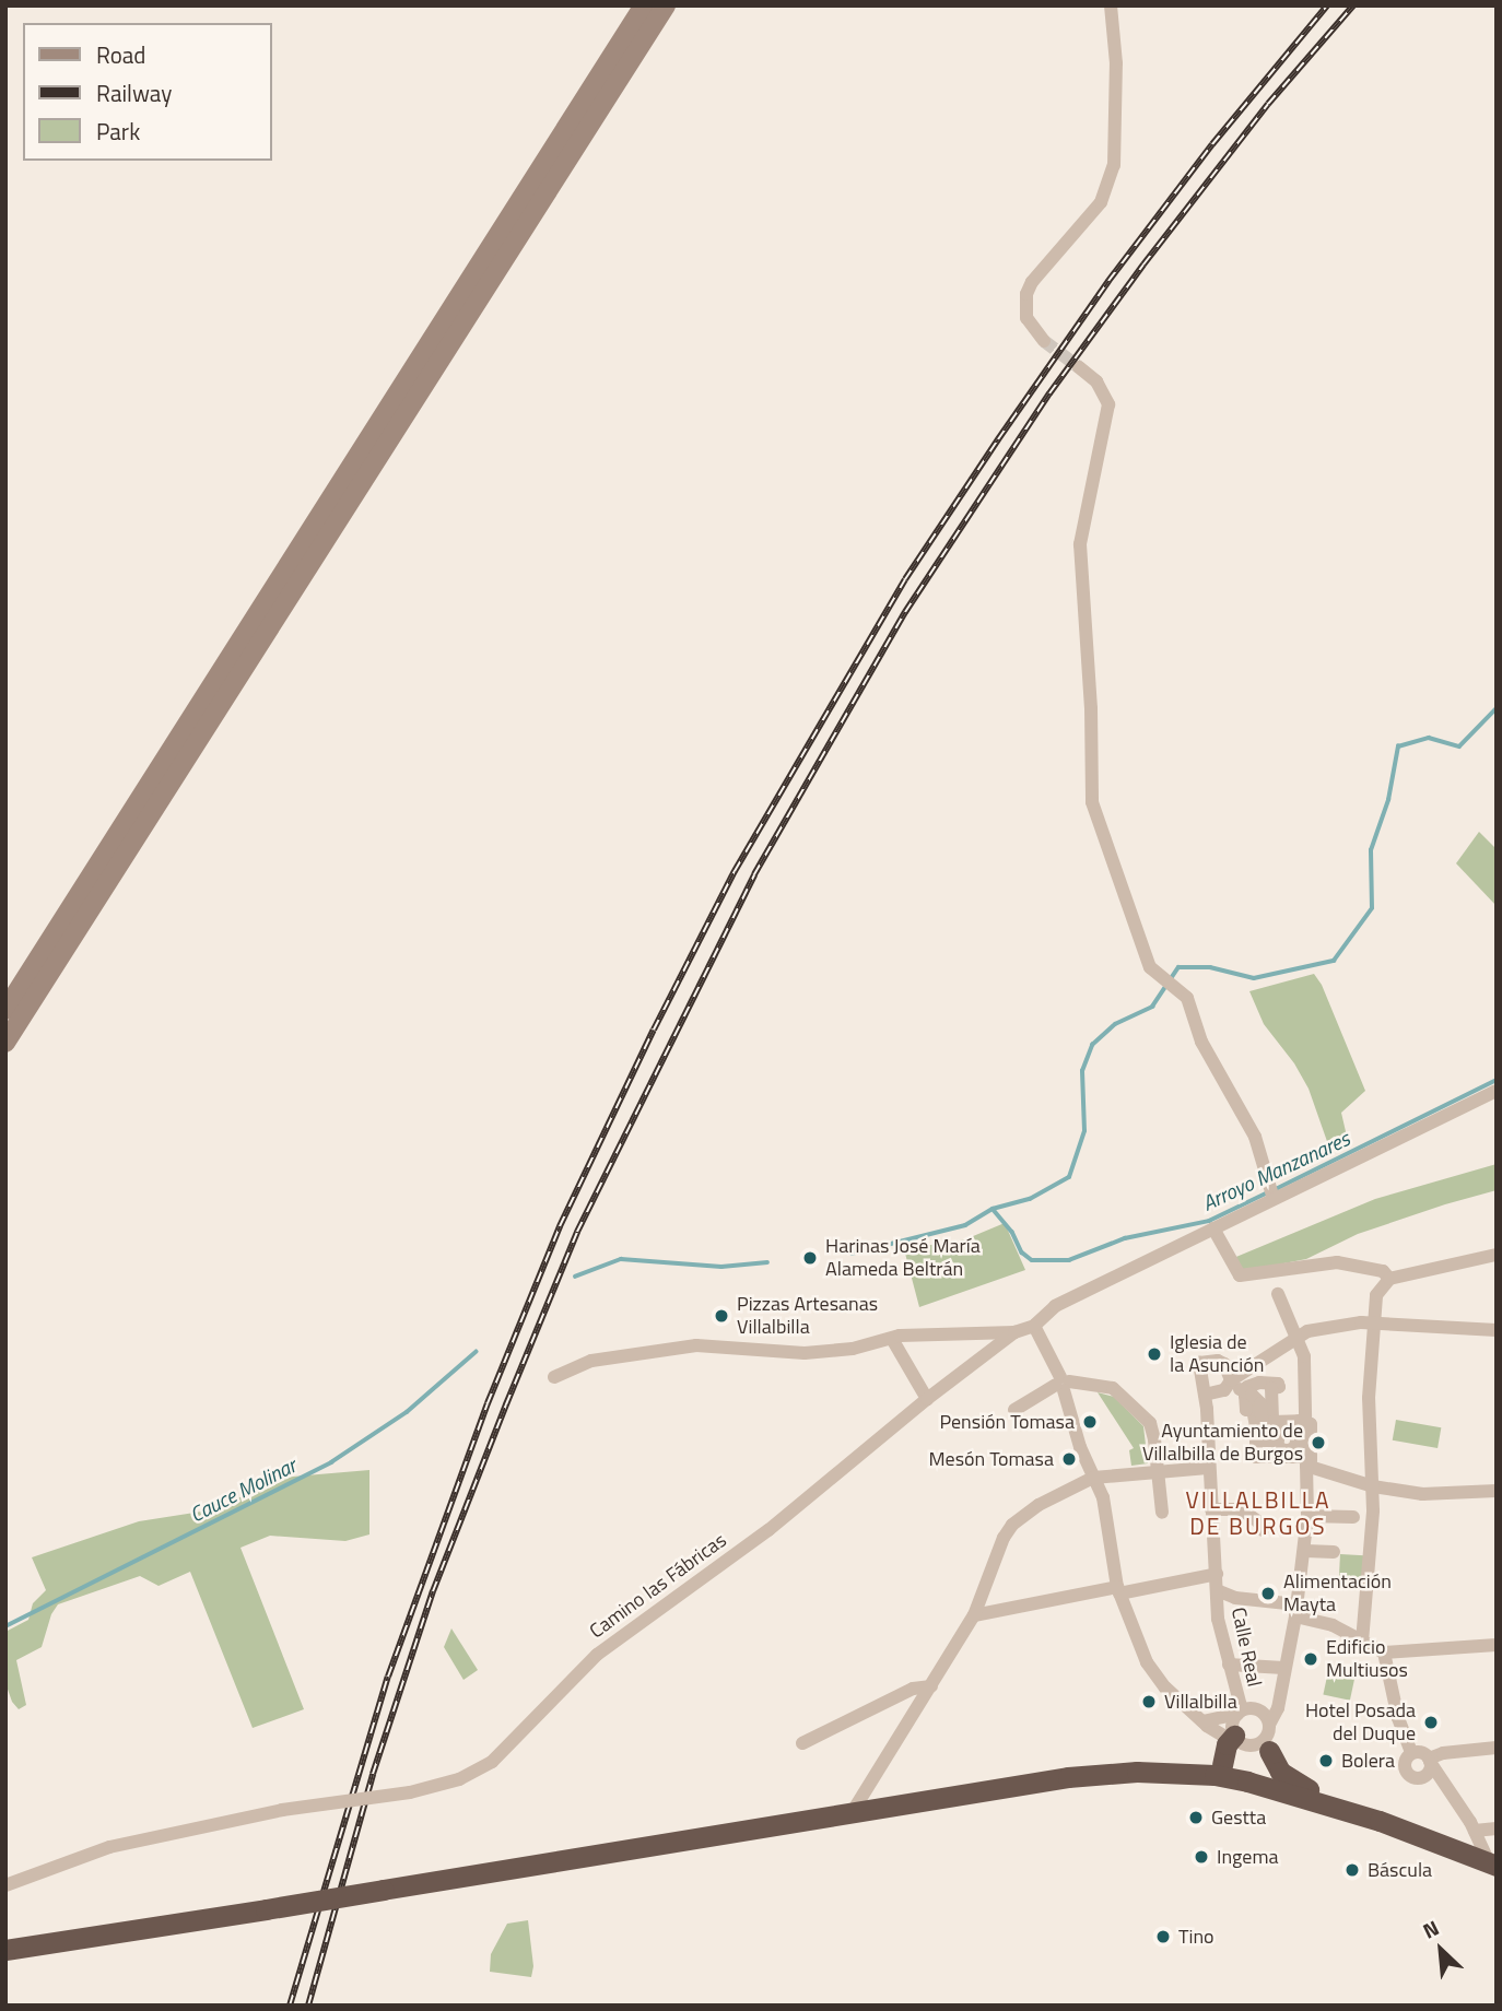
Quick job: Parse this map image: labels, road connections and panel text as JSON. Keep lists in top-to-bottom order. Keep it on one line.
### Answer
{"streets":{"street":["Camino las Fábricas","Calle Real"]},"districts":["VILLALBILLA DE BURGOS"],"water":["Arroyo Manzanares","Cauce Molinar"],"places":["Harinas José María Alameda Beltrán","Pizzas Artesanas Villalbilla","Iglesia de la Asunción","Pensión Tomasa","Ayuntamiento de Villalbilla de Burgos","Mesón Tomasa","Alimentación Mayta","Edificio Multiusos","Villalbilla","Hotel Posada del Duque","Bolera","Gestta","Ingema","Báscula","Tino"],"legend":["Road","Railway","Park"],"north":"top left"}
